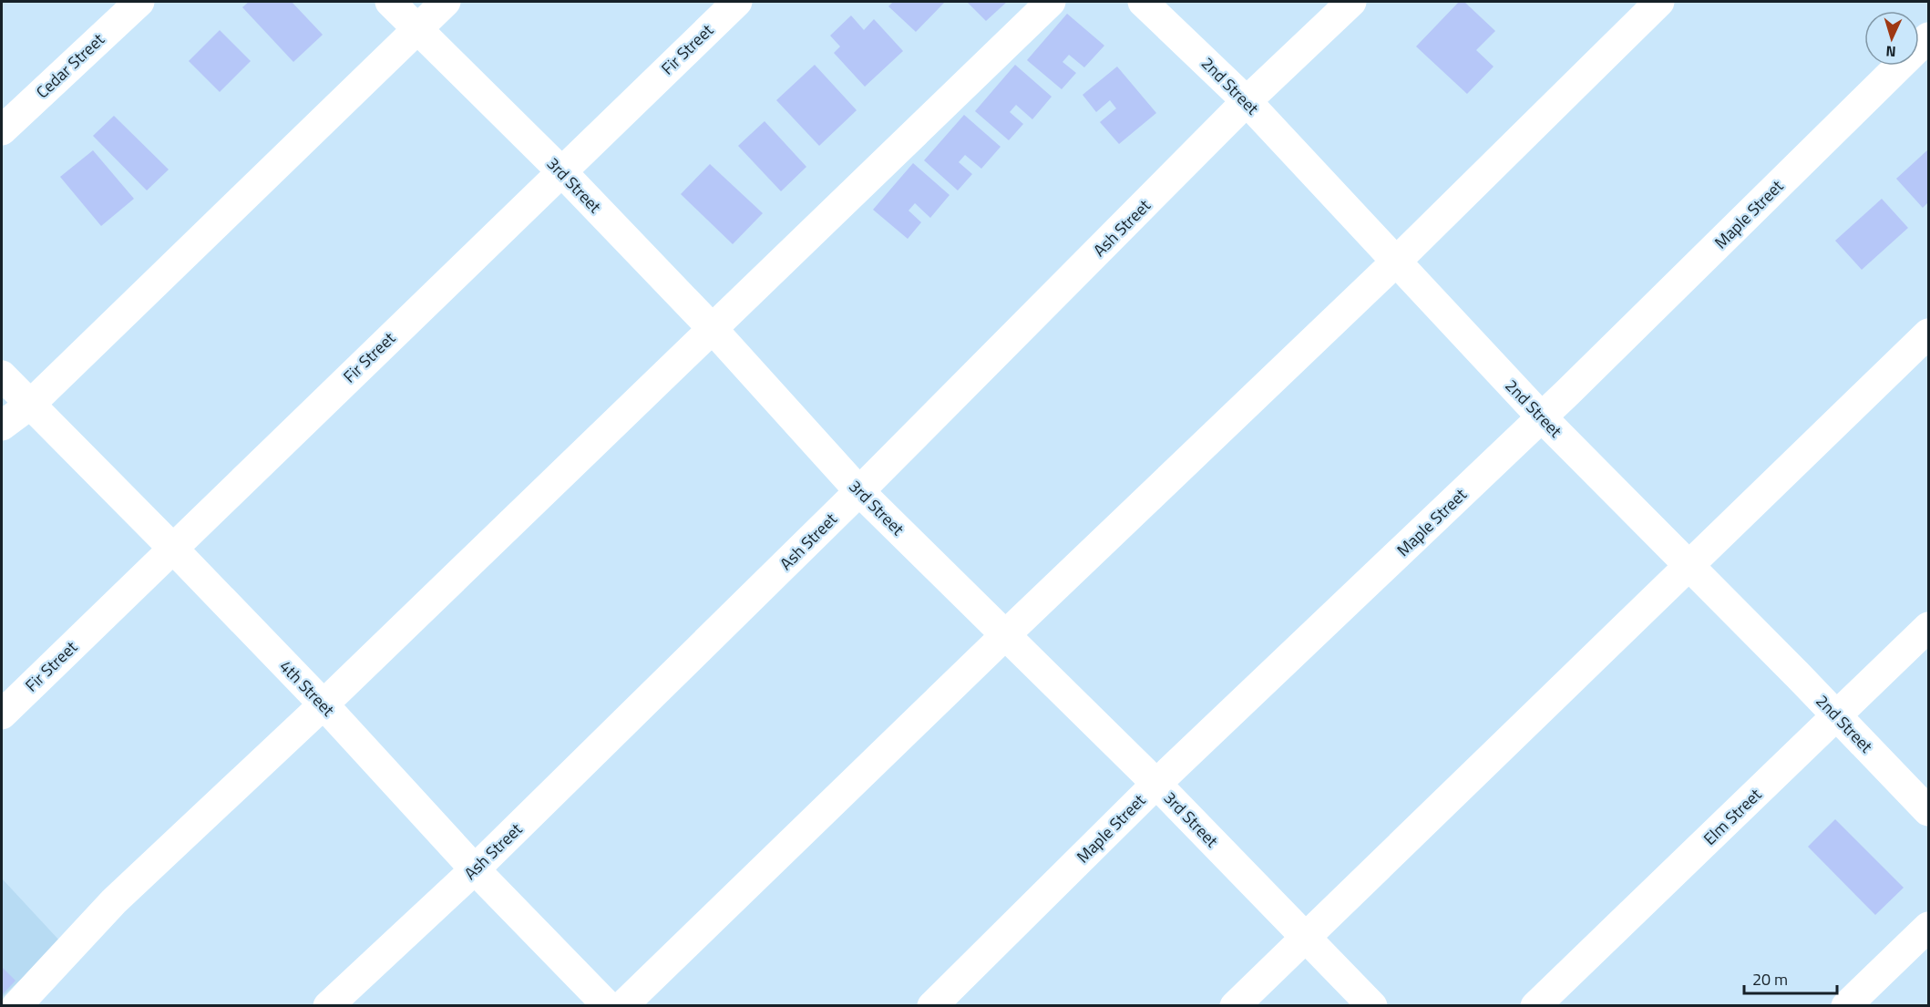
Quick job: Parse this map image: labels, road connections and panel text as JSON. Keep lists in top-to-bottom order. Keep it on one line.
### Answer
{"streets":{"street":["Fir Street","Cedar Street","2nd Street","3rd Street","Maple Street","Ash Street","4th Street","Elm Street"]},"crossings":[["Fir Street","3rd Street"],["Fir Street","4th Street"],["2nd Street","Maple Street"],["2nd Street","Ash Street"],["2nd Street","Elm Street"],["3rd Street","Maple Street"],["3rd Street","Ash Street"],["Ash Street","4th Street"]],"scale_bar":"20 m","north":"bottom"}
